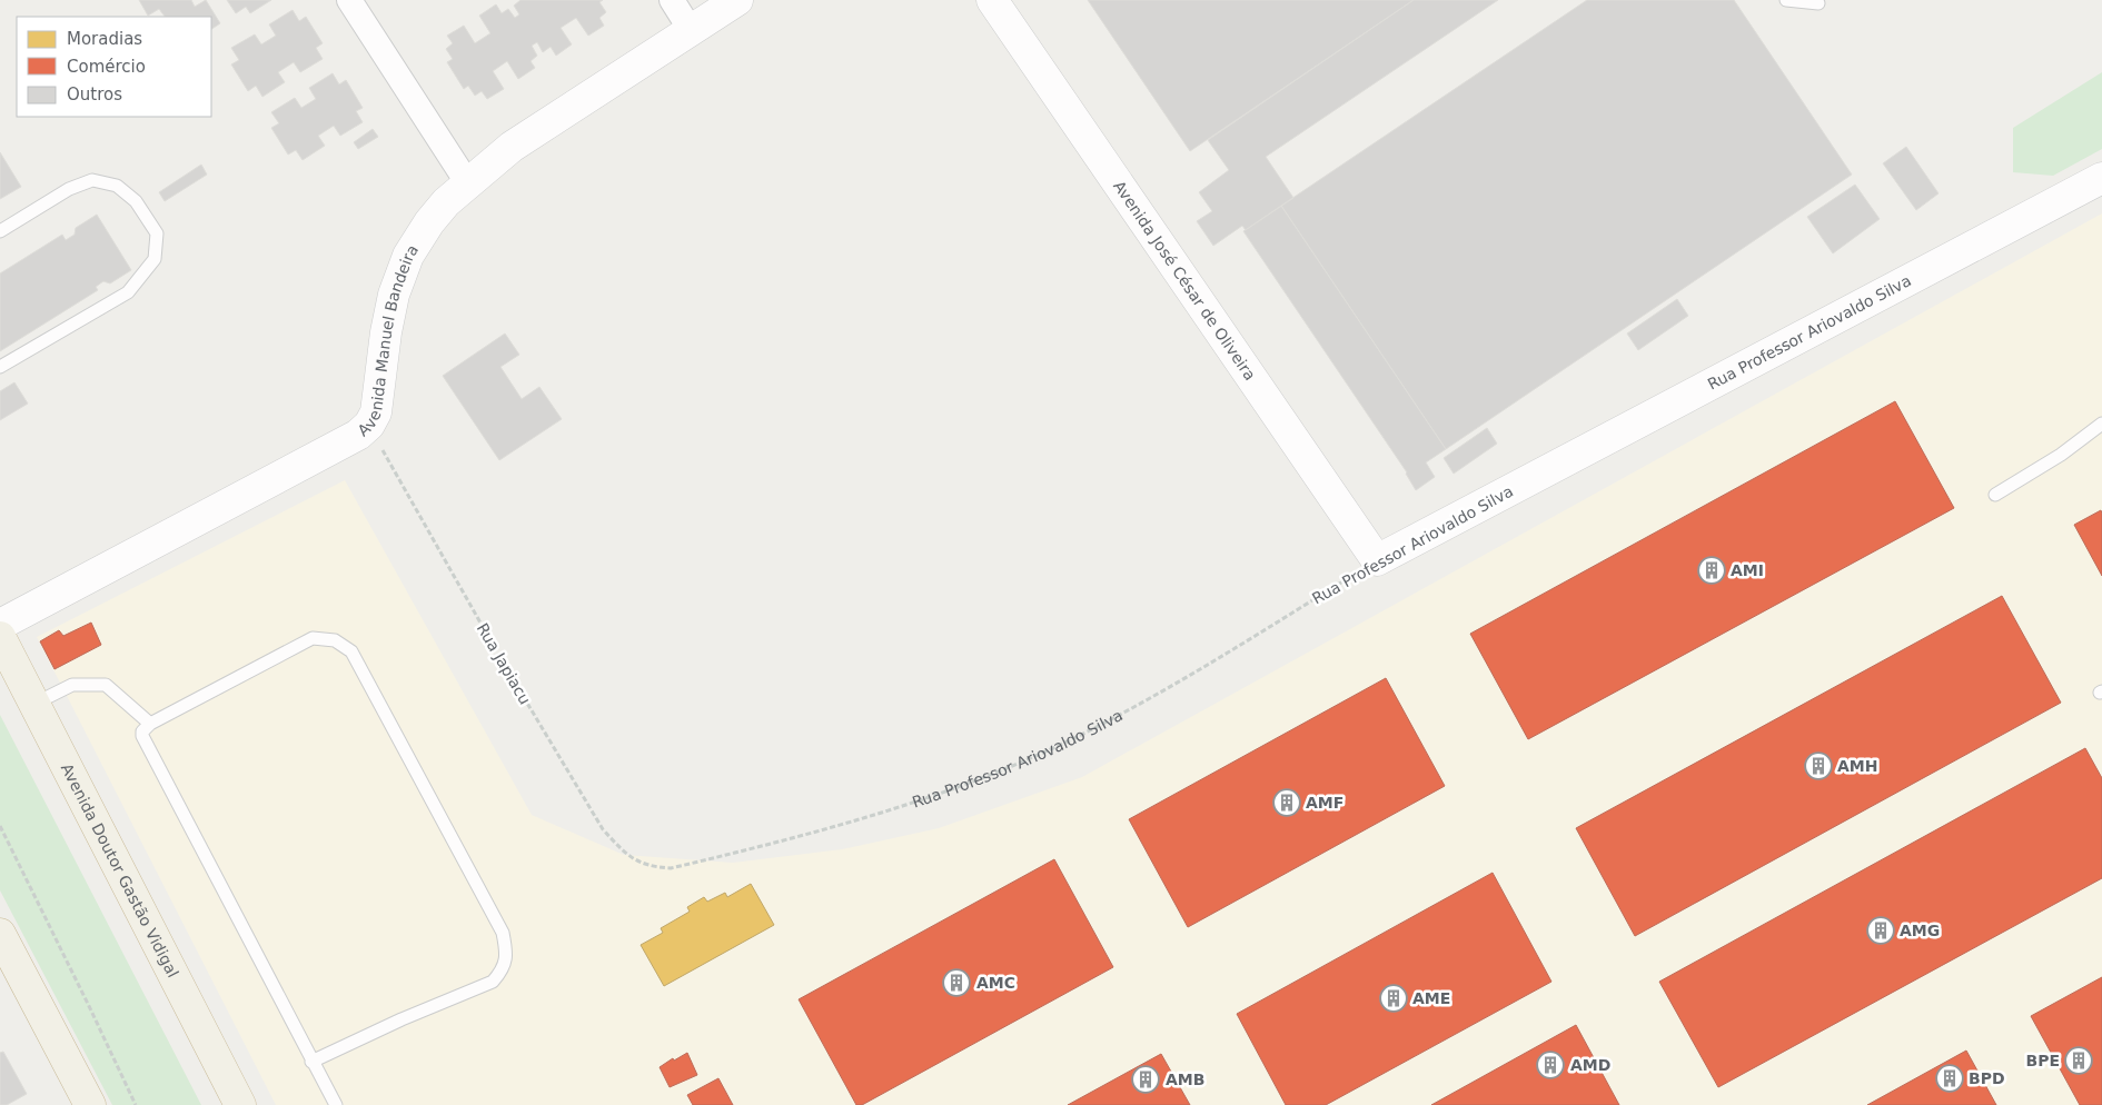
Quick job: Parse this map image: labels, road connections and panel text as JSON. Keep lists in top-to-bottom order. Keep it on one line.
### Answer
{"streets":{"highway":["Avenida Doutor Gastão Vidigal"],"street":["Avenida José César de Oliveira","Rua Professor Ariovaldo Silva","Avenida Manuel Bandeira"],"path":["Rua Japiacu"]},"crossings":[["Avenida José César de Oliveira","Rua Professor Ariovaldo Silva"],["Rua Professor Ariovaldo Silva","Rua Japiacu"],["Avenida Manuel Bandeira","Rua Japiacu"]],"places":{"building":["AMI","AMH","AMF","AMG","AMC","AME","BPE","AMD","BPD","AMB"]},"legend":["Moradias","Comércio","Outros"]}
